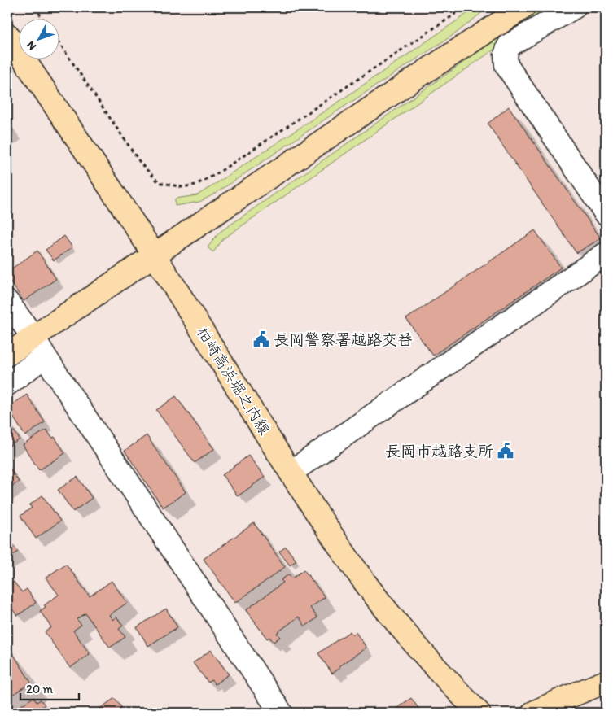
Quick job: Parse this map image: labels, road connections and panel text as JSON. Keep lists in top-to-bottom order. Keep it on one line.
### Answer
{"streets":{"main road":["柏崎高浜堀之内線"]},"places":{"public building":["長岡警察署越路交番","長岡市越路支所"]},"scale_bar":"20 m","north":"bottom left"}
